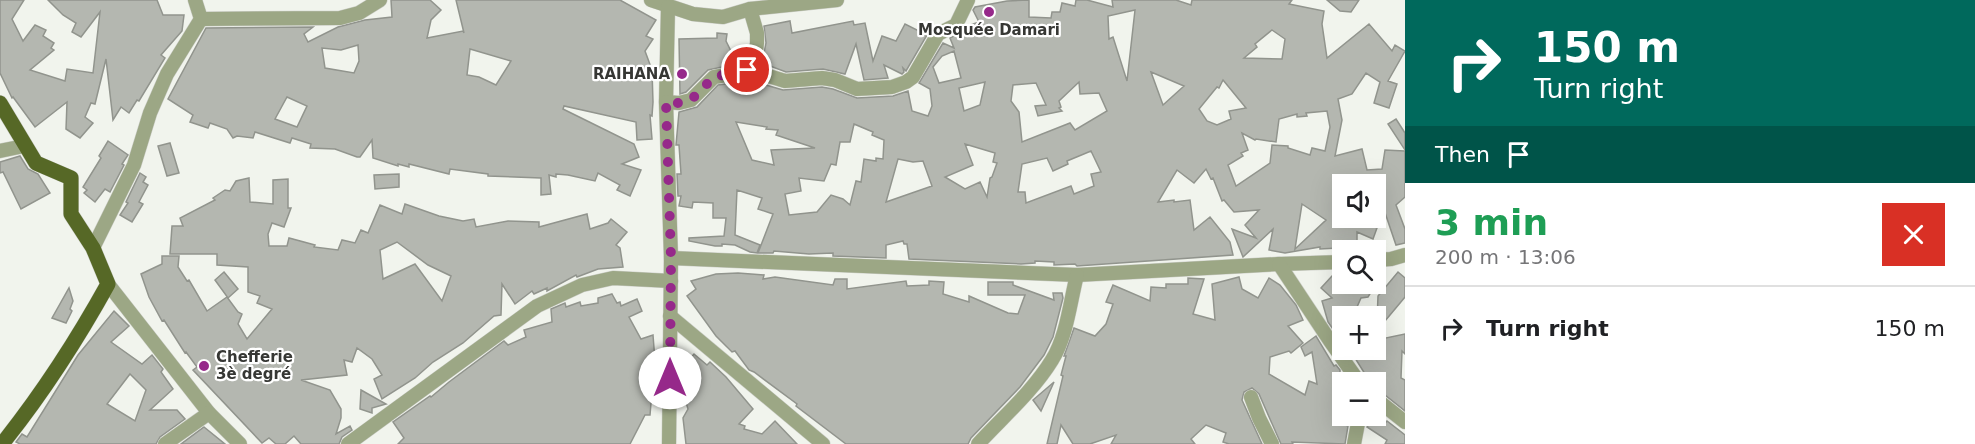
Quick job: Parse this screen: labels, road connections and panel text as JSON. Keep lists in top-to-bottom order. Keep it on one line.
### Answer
{"places":["Mosquée Damari","RAIHANA","Chefferie 3è degré"],"page":{"turn":["150 m","Turn right"],"then":"Then","map_buttons":["+","−"],"heading":["3 min","200 m · 13:06"],"list":[{"name":"Turn right","value":"150 m"}]}}
